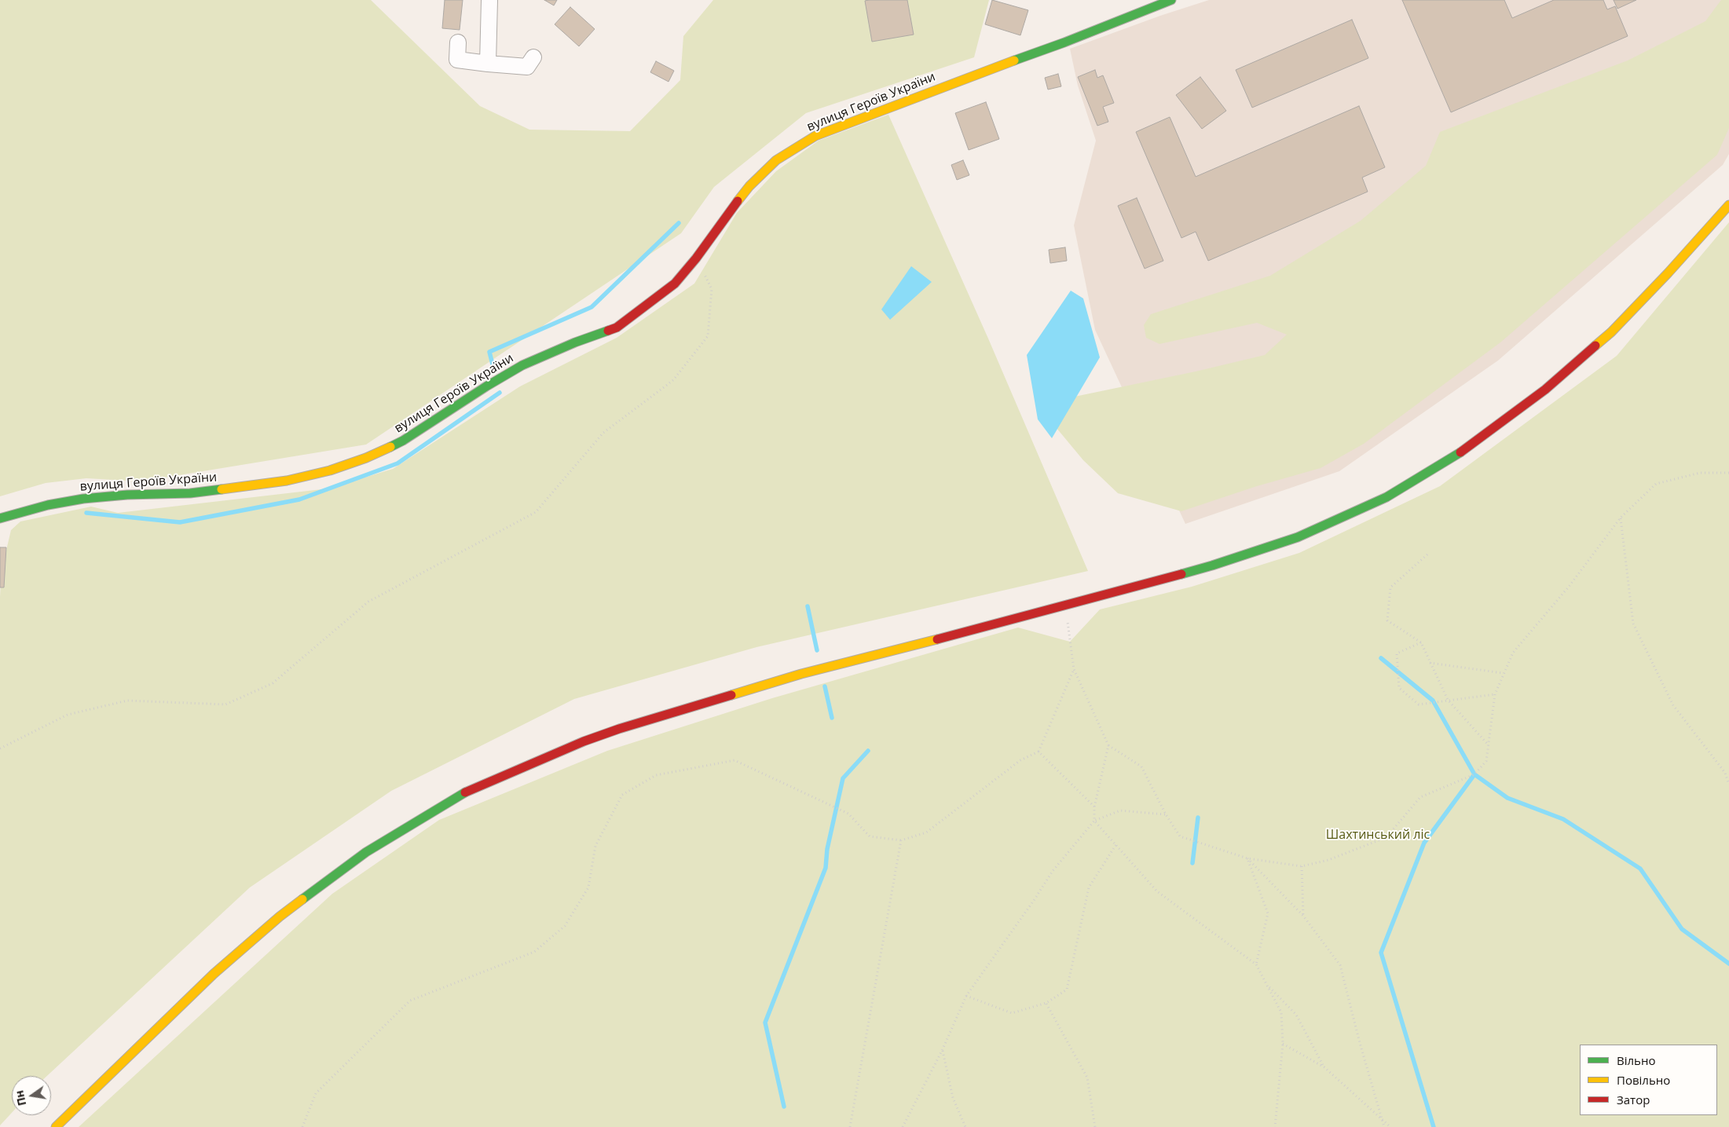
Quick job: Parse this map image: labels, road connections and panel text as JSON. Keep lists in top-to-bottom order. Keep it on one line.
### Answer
{"streets":{"main road":["вулиця Героїв України"]},"parks":["Шахтинський ліс"],"legend":["Вільно","Повільно","Затор"],"north":"left"}
